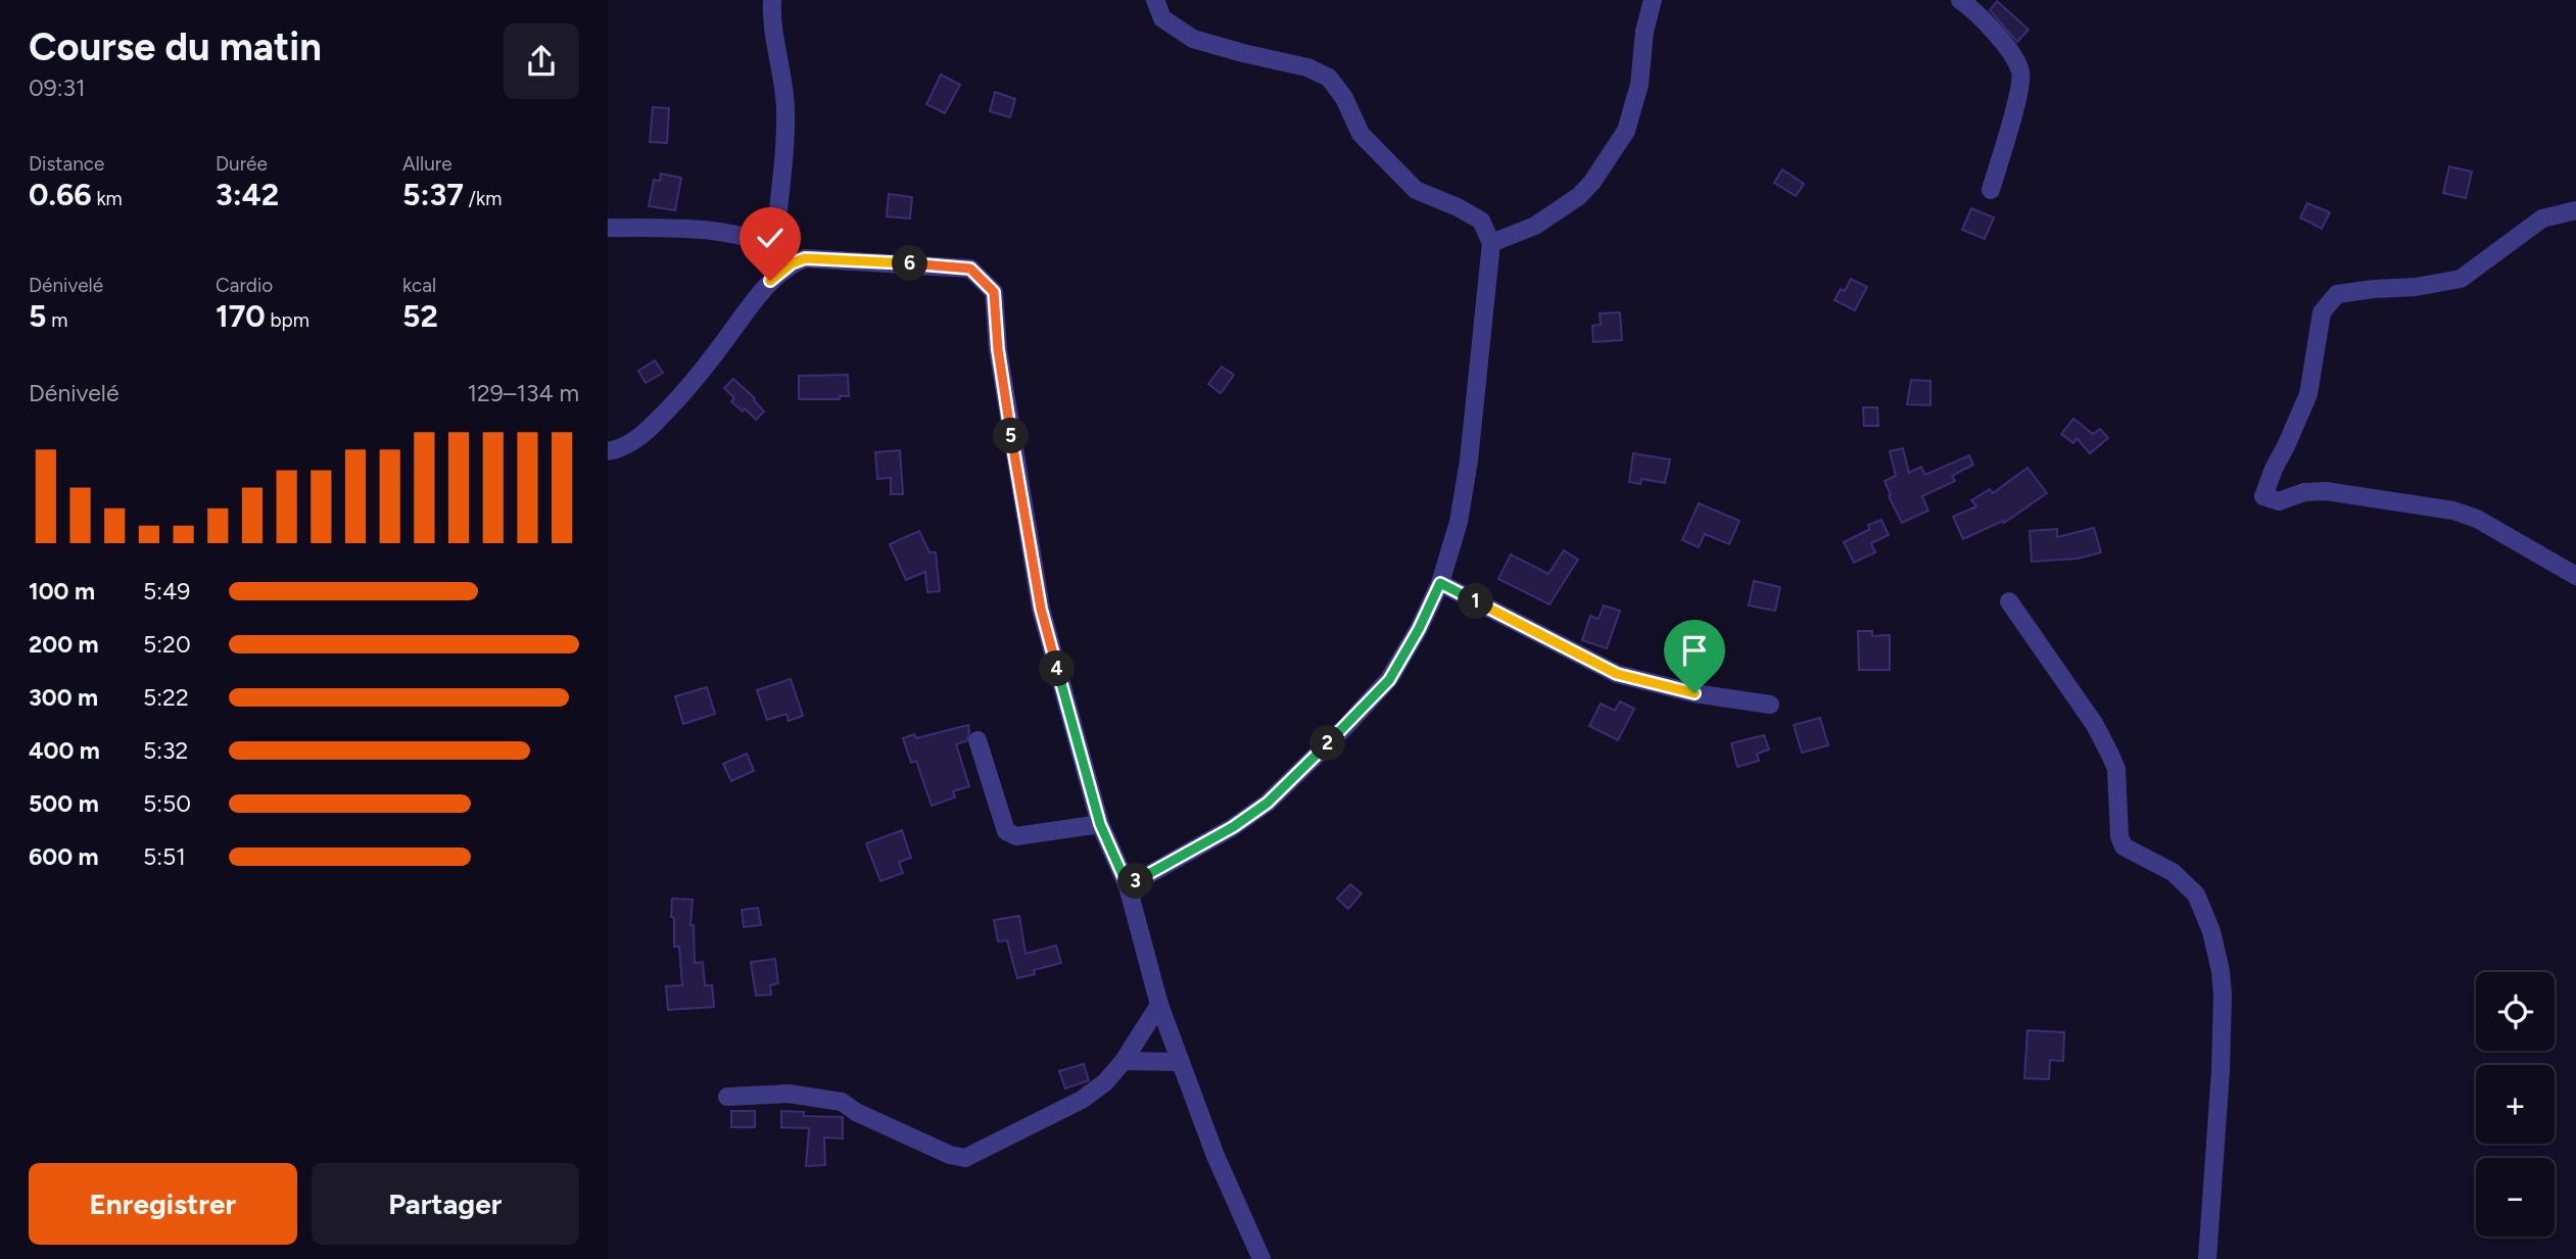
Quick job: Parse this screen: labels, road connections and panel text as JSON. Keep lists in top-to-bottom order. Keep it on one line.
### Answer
{"page":{"heading":["Course du matin","09:31"],"stats":[["Distance","0.66 km"],["Durée","3:42"],["Allure","5:37 /km"],["Dénivelé","5 m"],["Cardio","170 bpm"],["kcal","52"]],"pins":["6","5","1","4","2","3"],"chart":["Dénivelé","129–134 m"],"list":[{"name":"100 m","note":"5:49"},{"name":"200 m","note":"5:20"},{"name":"300 m","note":"5:22"},{"name":"400 m","note":"5:32"},{"name":"500 m","note":"5:50"},{"name":"600 m","note":"5:51"}],"map_buttons":["+","−"],"buttons":["Enregistrer","Partager"]}}
